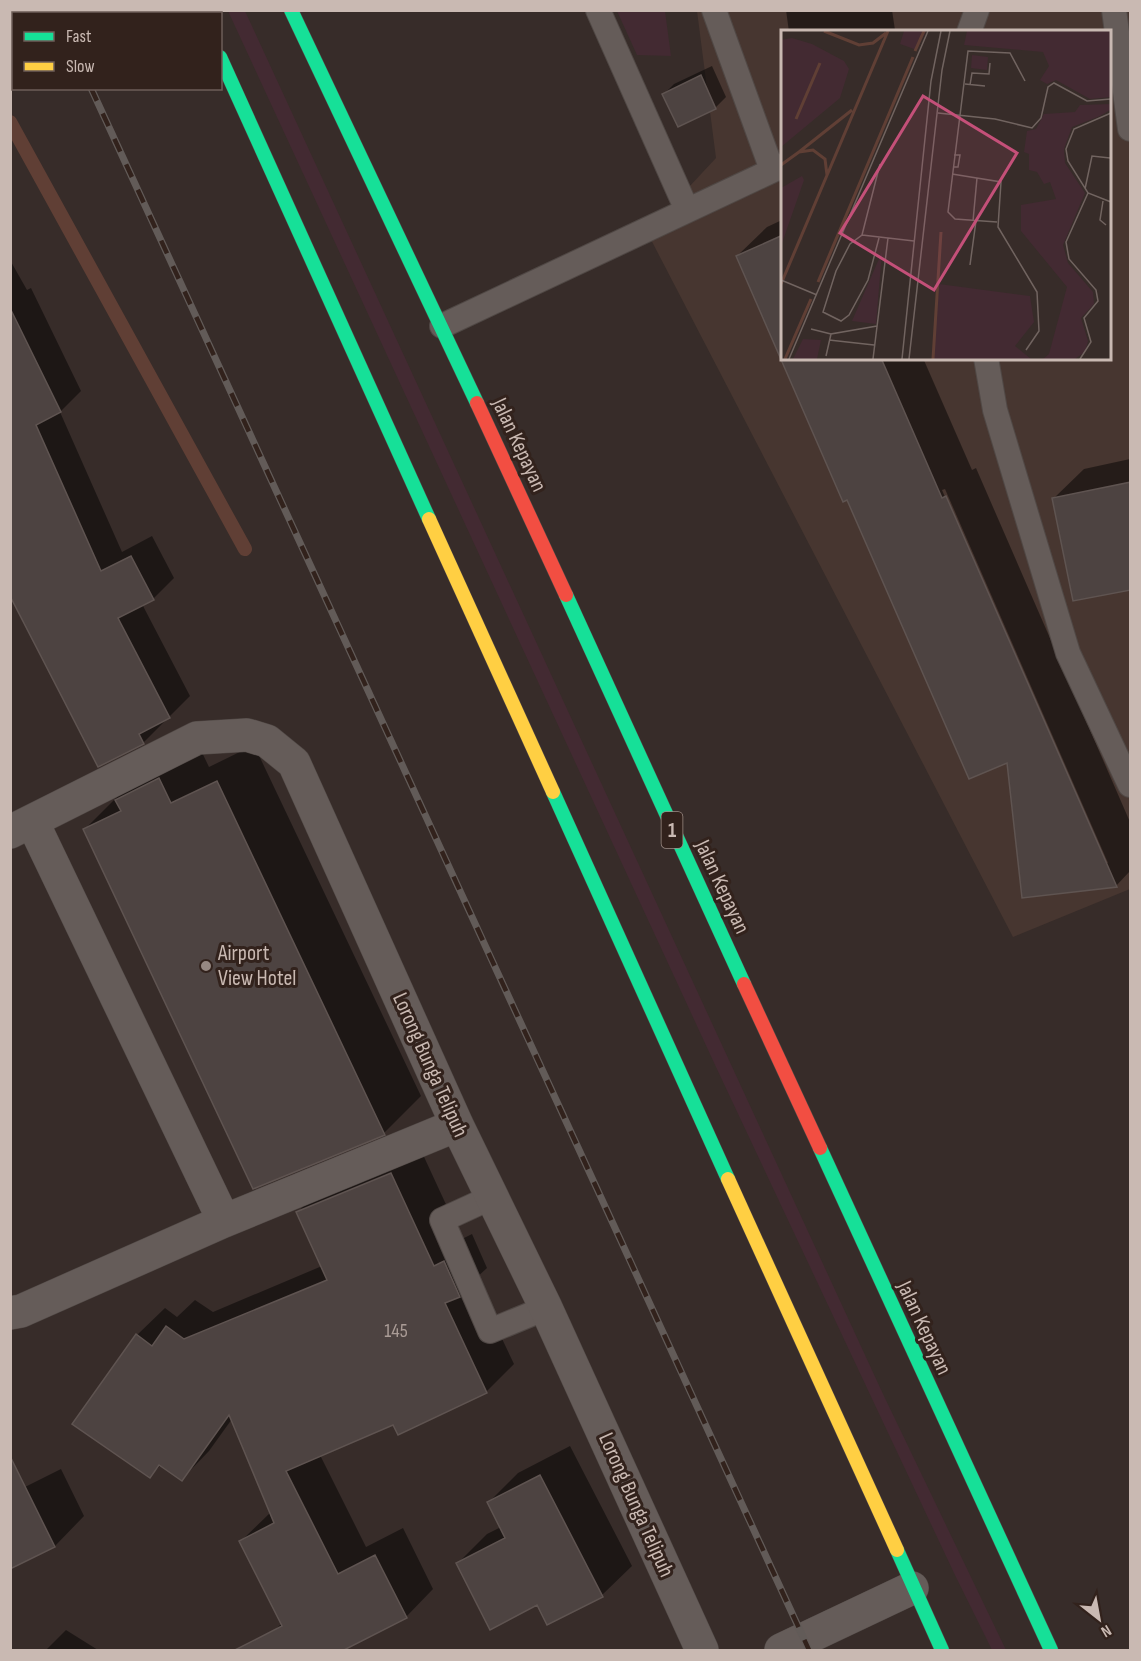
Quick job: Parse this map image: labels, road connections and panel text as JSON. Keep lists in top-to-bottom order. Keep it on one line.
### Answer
{"streets":{"highway":["Jalan Kepayan","1"],"street":["Lorong Bunga Telipuh"]},"places":["Airport View Hotel"],"house_numbers":["145"],"legend":["Fast","Slow"],"north":"bottom right"}
